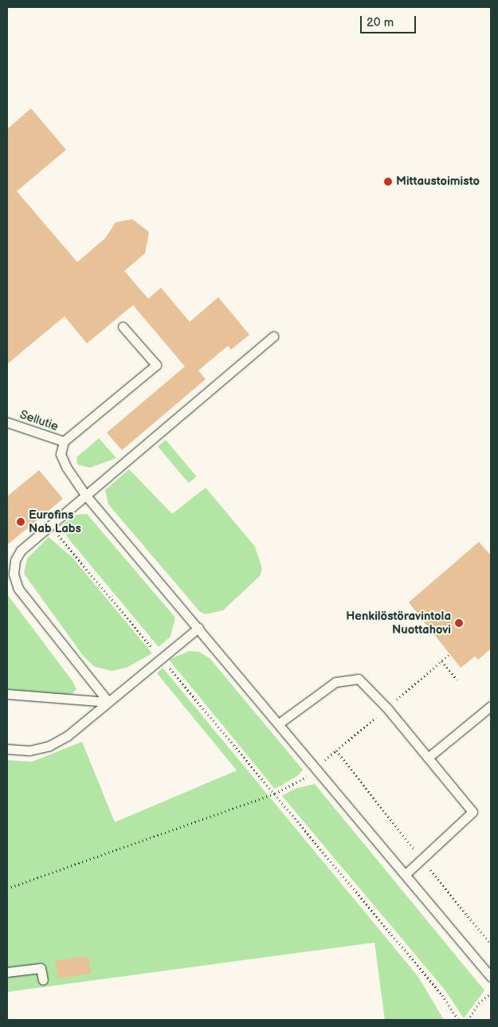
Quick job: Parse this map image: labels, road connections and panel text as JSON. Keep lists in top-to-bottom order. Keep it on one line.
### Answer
{"streets":{"lane":["Sellutie"]},"places":["Mittaustoimisto","Eurofins Nab Labs","Henkilöstöravintola Nuottahovi"],"scale_bar":"20 m"}
